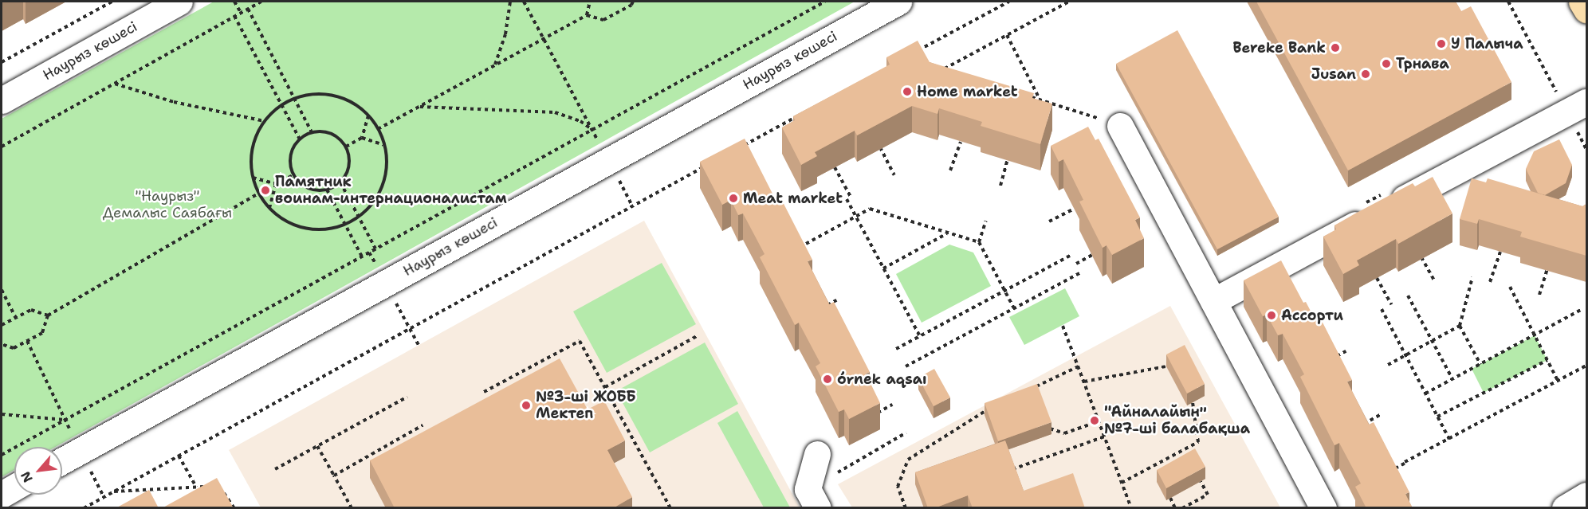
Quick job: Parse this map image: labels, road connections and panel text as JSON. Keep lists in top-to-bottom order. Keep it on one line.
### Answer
{"streets":{"street":["Наурыз көшесі"]},"parks":["\"Наурыз\" Демалыс Саябағы"],"places":["У Палыча","Bereke Bank","Трнава","Jusan","Home market","Памятник воинам-интернационалистам","Meat market","Ассорти","órnek aqsaı","№3-ші ЖОББ Мектеп","\"Айналайын\" №7-ші балабақша"],"north":"bottom left"}
